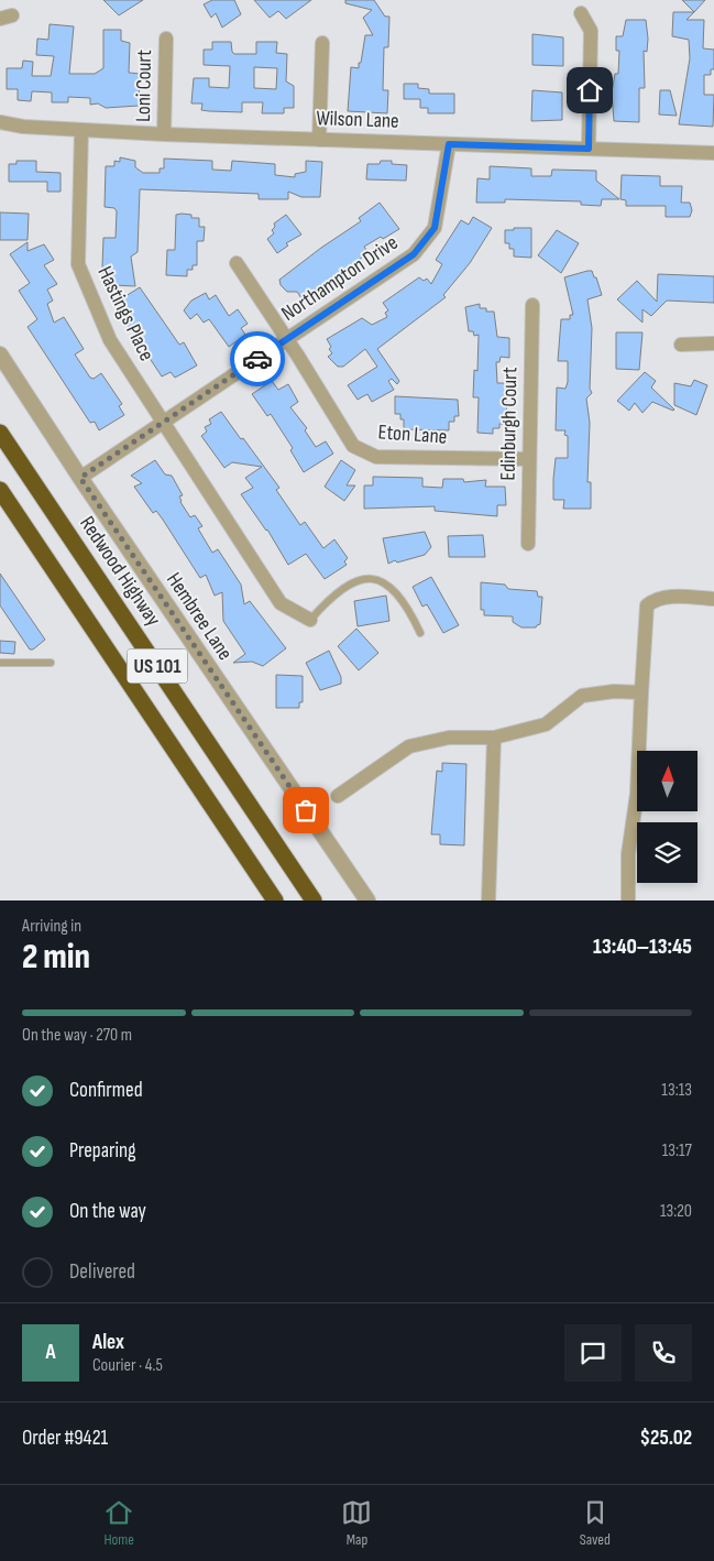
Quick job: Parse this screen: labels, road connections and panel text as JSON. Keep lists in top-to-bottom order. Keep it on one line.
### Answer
{"streets":{"highway":["Redwood Highway","US 101"],"street":["Loni Court","Wilson Lane","Northampton Drive","Hastings Place","Edinburgh Court","Eton Lane","Hembree Lane"]},"crossings":[["Loni Court","Wilson Lane"],["Wilson Lane","Northampton Drive"],["Wilson Lane","Hastings Place"],["Northampton Drive","Hastings Place"],["Northampton Drive","Eton Lane"],["Northampton Drive","Hembree Lane"],["Edinburgh Court","Eton Lane"]],"north":"top","page":{"heading":["2 min","Arriving in","13:40–13:45"],"panel":["Alex","Courier · 4.5","Order #9421","$25.02"],"bar":"On the way · 270 m","list":[["Confirmed","13:13"],["Preparing","13:17"],["On the way","13:20"],"Delivered"],"round":"A","tabs":["Home","Map","Saved"]}}
